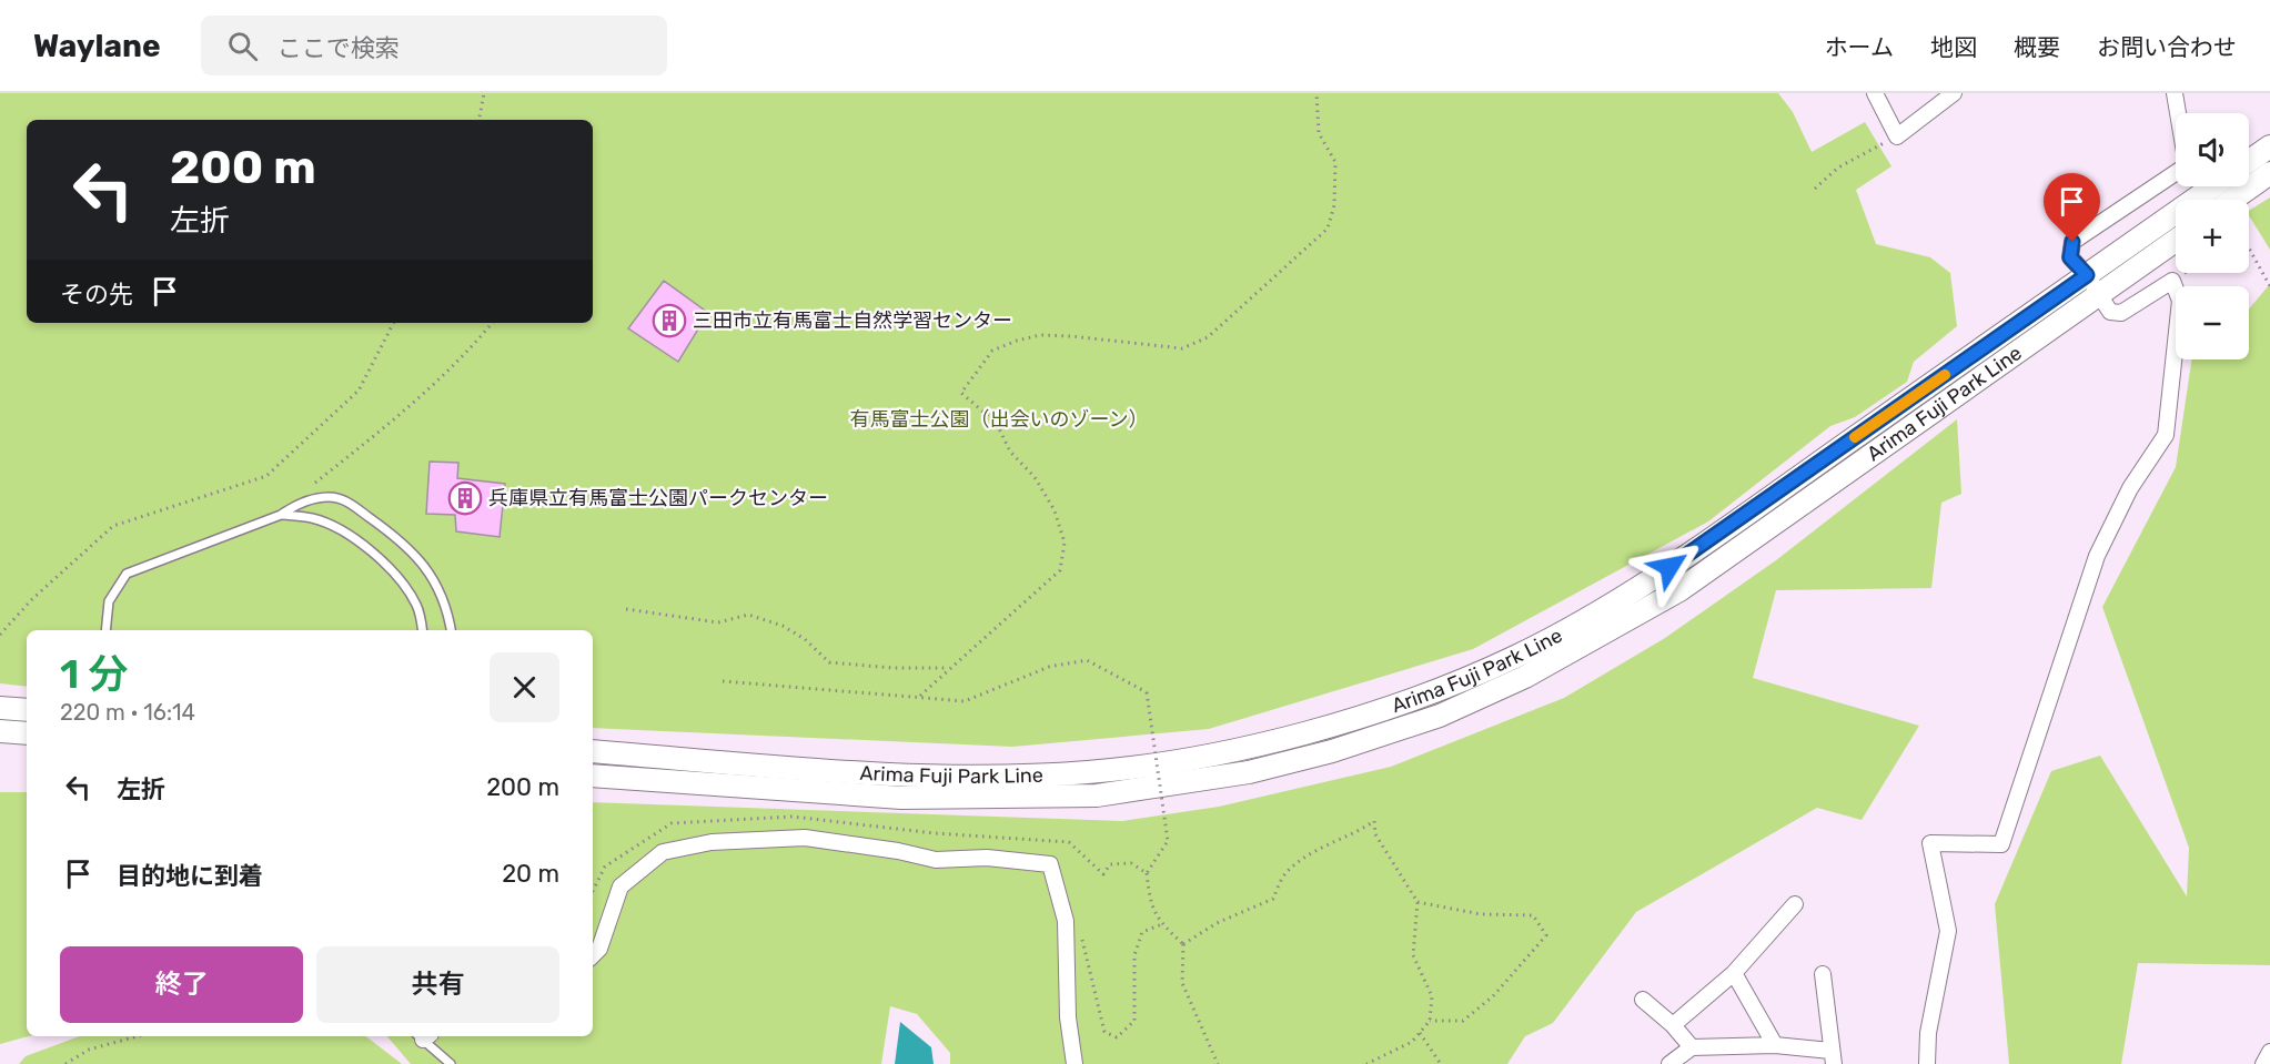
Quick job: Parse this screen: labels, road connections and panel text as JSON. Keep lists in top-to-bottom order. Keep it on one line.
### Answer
{"streets":{"main road":["Arima Fuji Park Line"]},"parks":["有馬富士公園（出会いのゾーン）"],"places":{"building":["三田市立有馬富士自然学習センター","兵庫県立有馬富士公園パークセンター"]},"page":{"header":"Waylane","search":"ここで検索","nav":["ホーム","地図","概要","お問い合わせ"],"map_buttons":["+","−"],"turn":["200 m","左折"],"then":"その先","heading":["1 分","220 m · 16:14"],"list":[{"name":"左折","value":"200 m"},{"name":"目的地に到着","value":"20 m"}],"buttons":["終了","共有"]}}
